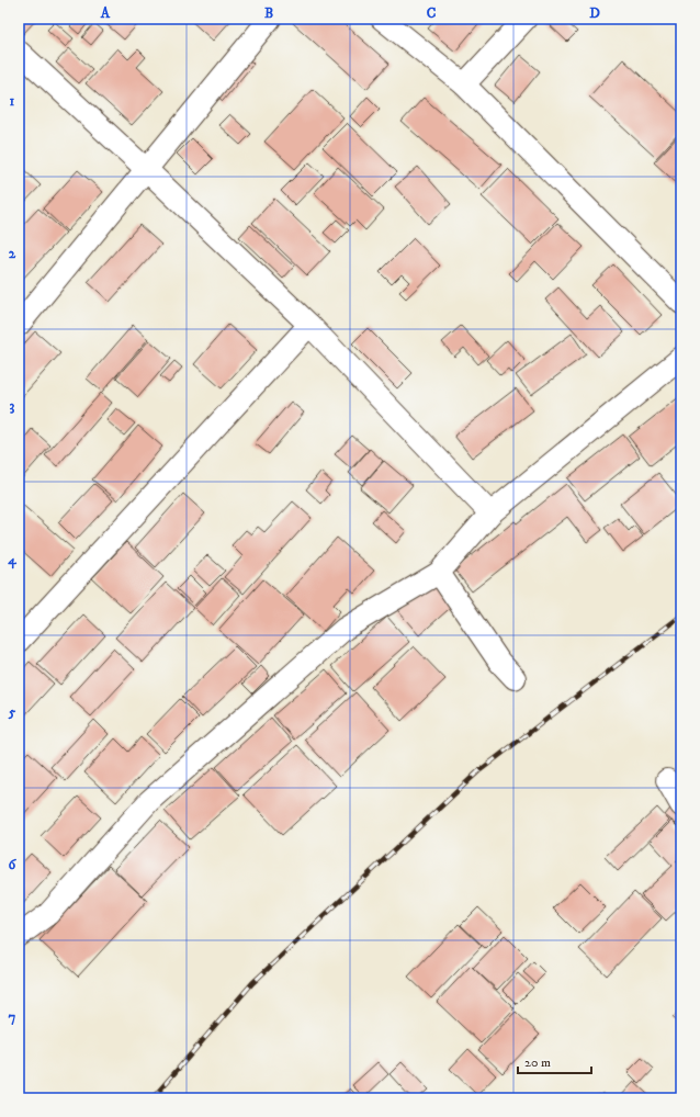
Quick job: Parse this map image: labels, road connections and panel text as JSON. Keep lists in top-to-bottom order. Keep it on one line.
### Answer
{"scale_bar":"20 m","grid":{"columns":["A","B","C","D"],"rows":["1","2","3","4","5","6","7"]}}
